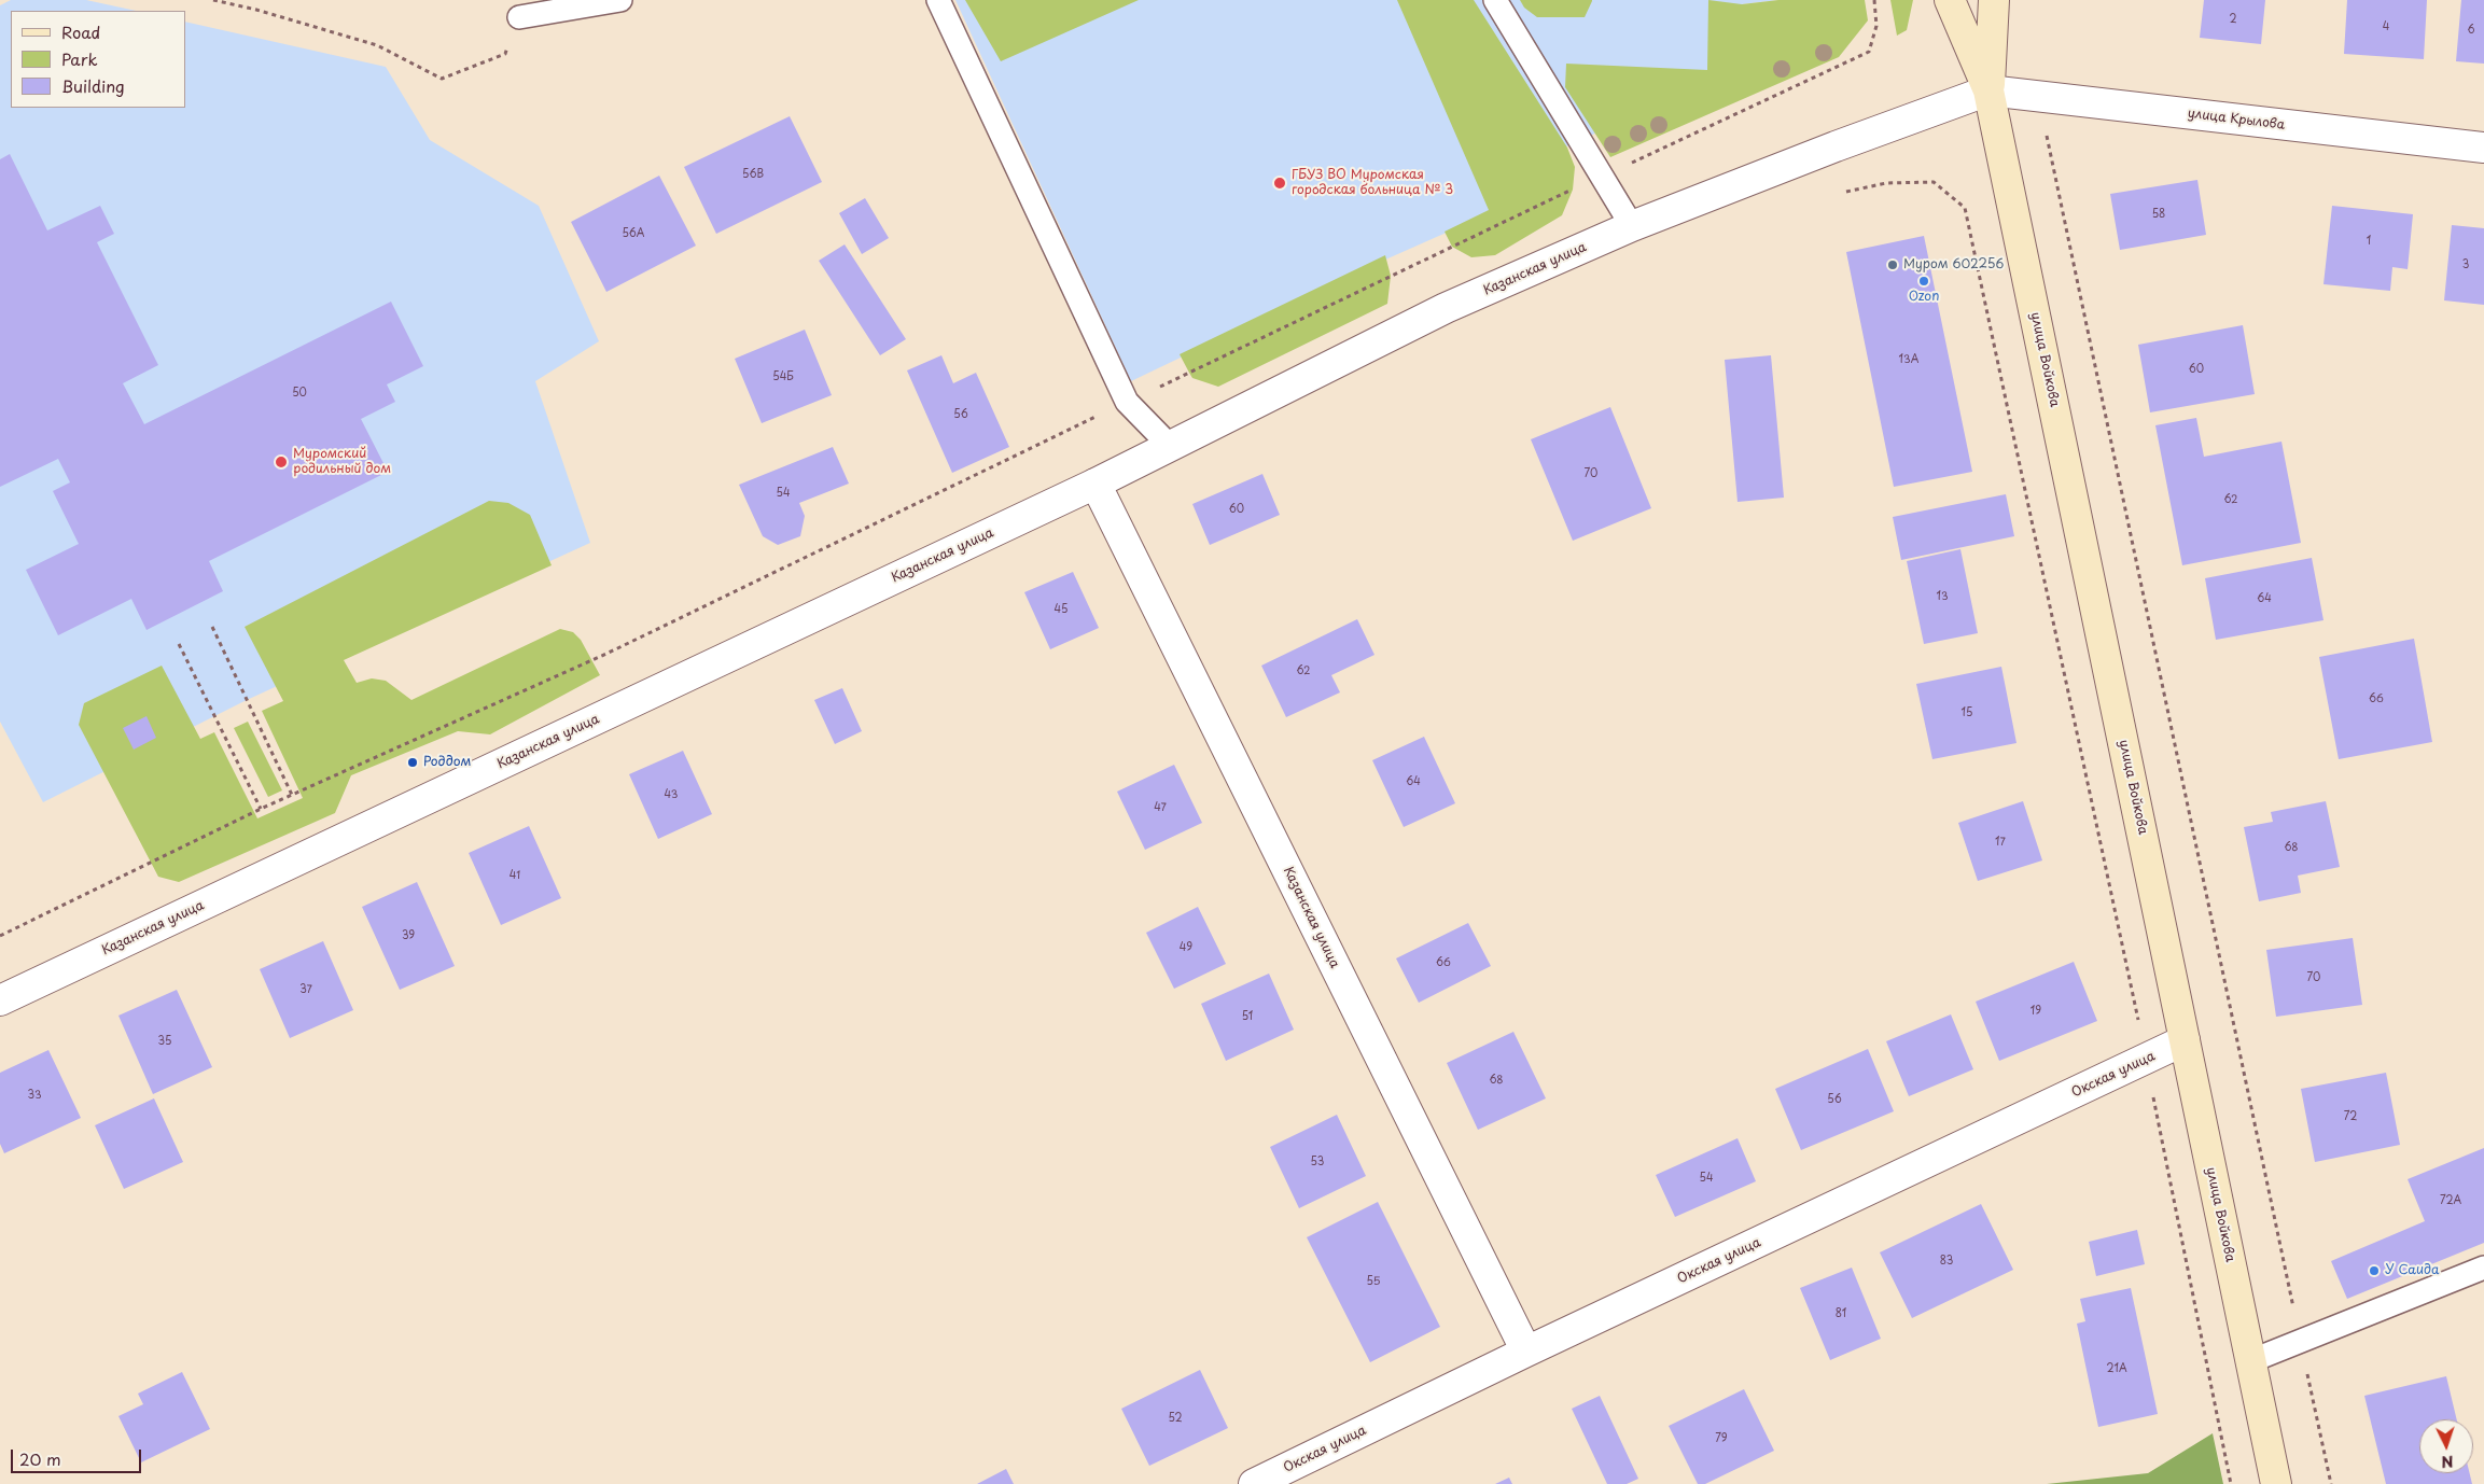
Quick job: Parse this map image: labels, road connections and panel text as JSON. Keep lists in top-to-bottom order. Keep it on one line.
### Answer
{"streets":{"main road":["улица Войкова"],"street":["улица Крылова","Казанская улица","Окская улица"]},"crossings":[["улица Крылова","Казанская улица"],["улица Крылова","улица Войкова"],["Казанская улица","улица Войкова"],["Казанская улица","Окская улица"],["улица Войкова","Окская улица"]],"places":["ГБУЗ ВО Муромская городская больница № 3","Муром 602256","Ozon","Муромский родильный дом","Роддом","У Саида"],"house_numbers":["2","4","6","56В","58","56А","1","3","13А","60","54Б","50","56","70","54","62","60","13","64","45","62","66","15","64","43","47","17","68","41","39","49","66","70","37","19","51","35","68","33","56","72","53","54","72А","83","55","81","21А","52","79"],"legend":["Road","Park","Building"],"scale_bar":"20 m","north":"bottom"}
